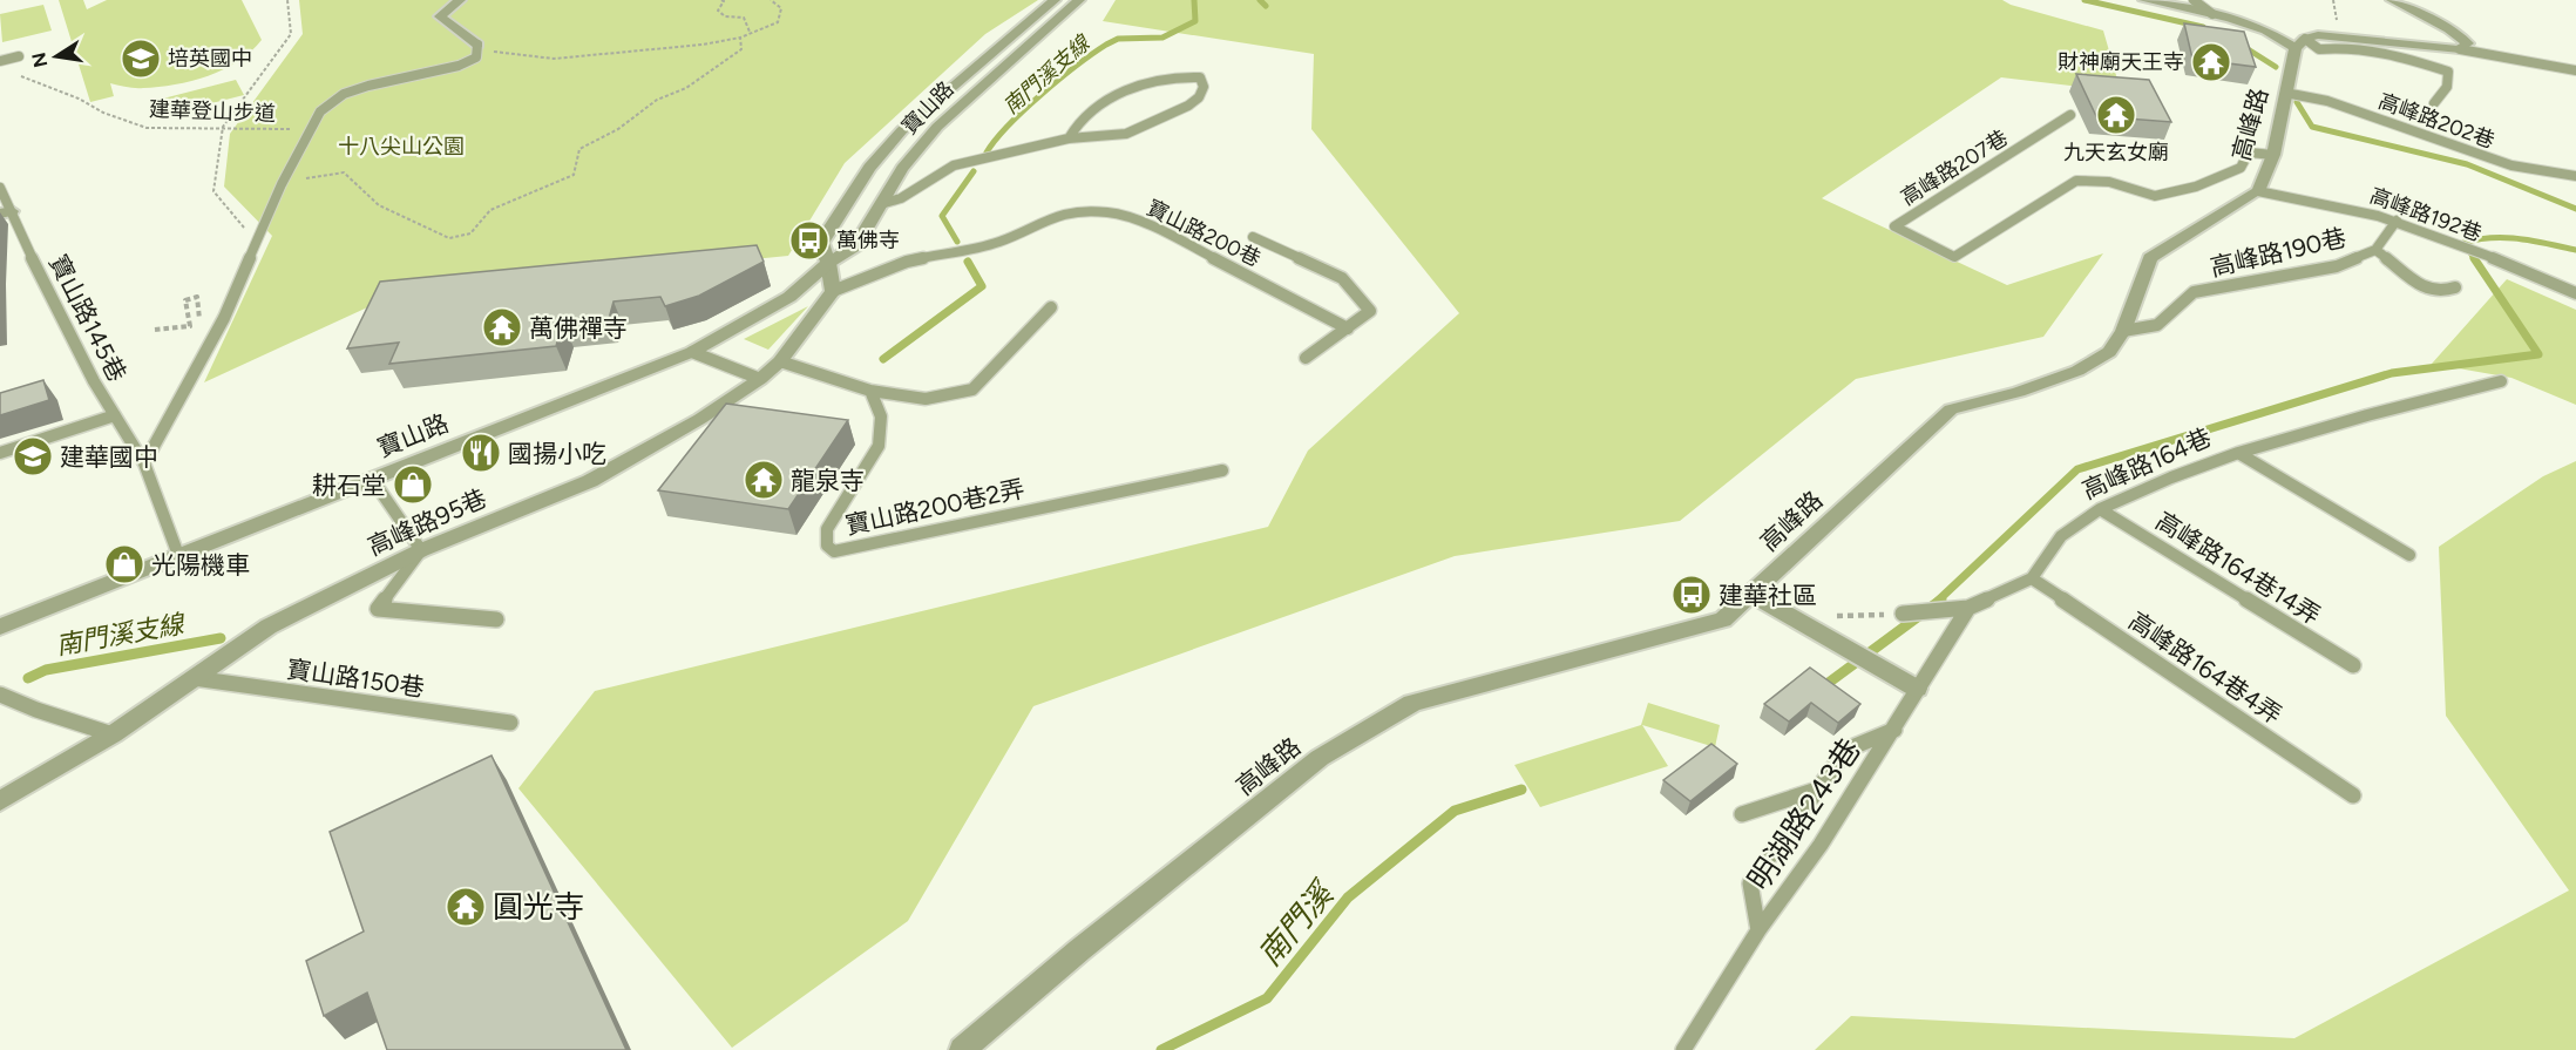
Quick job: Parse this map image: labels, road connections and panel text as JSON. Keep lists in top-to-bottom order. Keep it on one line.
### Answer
{"streets":{"street":["寶山路","高峰路","高峰路95巷"],"lane":["高峰路202巷","高峰路207巷","高峰路192巷","寶山路200巷","高峰路190巷","寶山路145巷","高峰路164巷","寶山路200巷2弄","高峰路164巷14弄","高峰路164巷4弄","寶山路150巷","明湖路243巷"],"path":["建華登山步道"]},"crossings":[["寶山路","寶山路145巷"],["高峰路202巷","高峰路"],["高峰路","高峰路207巷"],["高峰路","高峰路192巷"],["高峰路","高峰路190巷"],["高峰路192巷","高峰路190巷"],["寶山路200巷","高峰路95巷"],["高峰路164巷","高峰路164巷14弄"],["高峰路164巷","高峰路164巷4弄"],["高峰路95巷","寶山路150巷"]],"water":["南門溪支線","南門溪"],"parks":["十八尖山公園"],"places":{"school or university":["培英國中","建華國中"],"temple":["財神廟天王寺","九天玄女廟","萬佛禪寺","龍泉寺","圓光寺"],"bus stop":["萬佛寺","建華社區"],"restaurant":["國揚小吃"],"shop":["耕石堂","光陽機車"]},"north":"left"}
